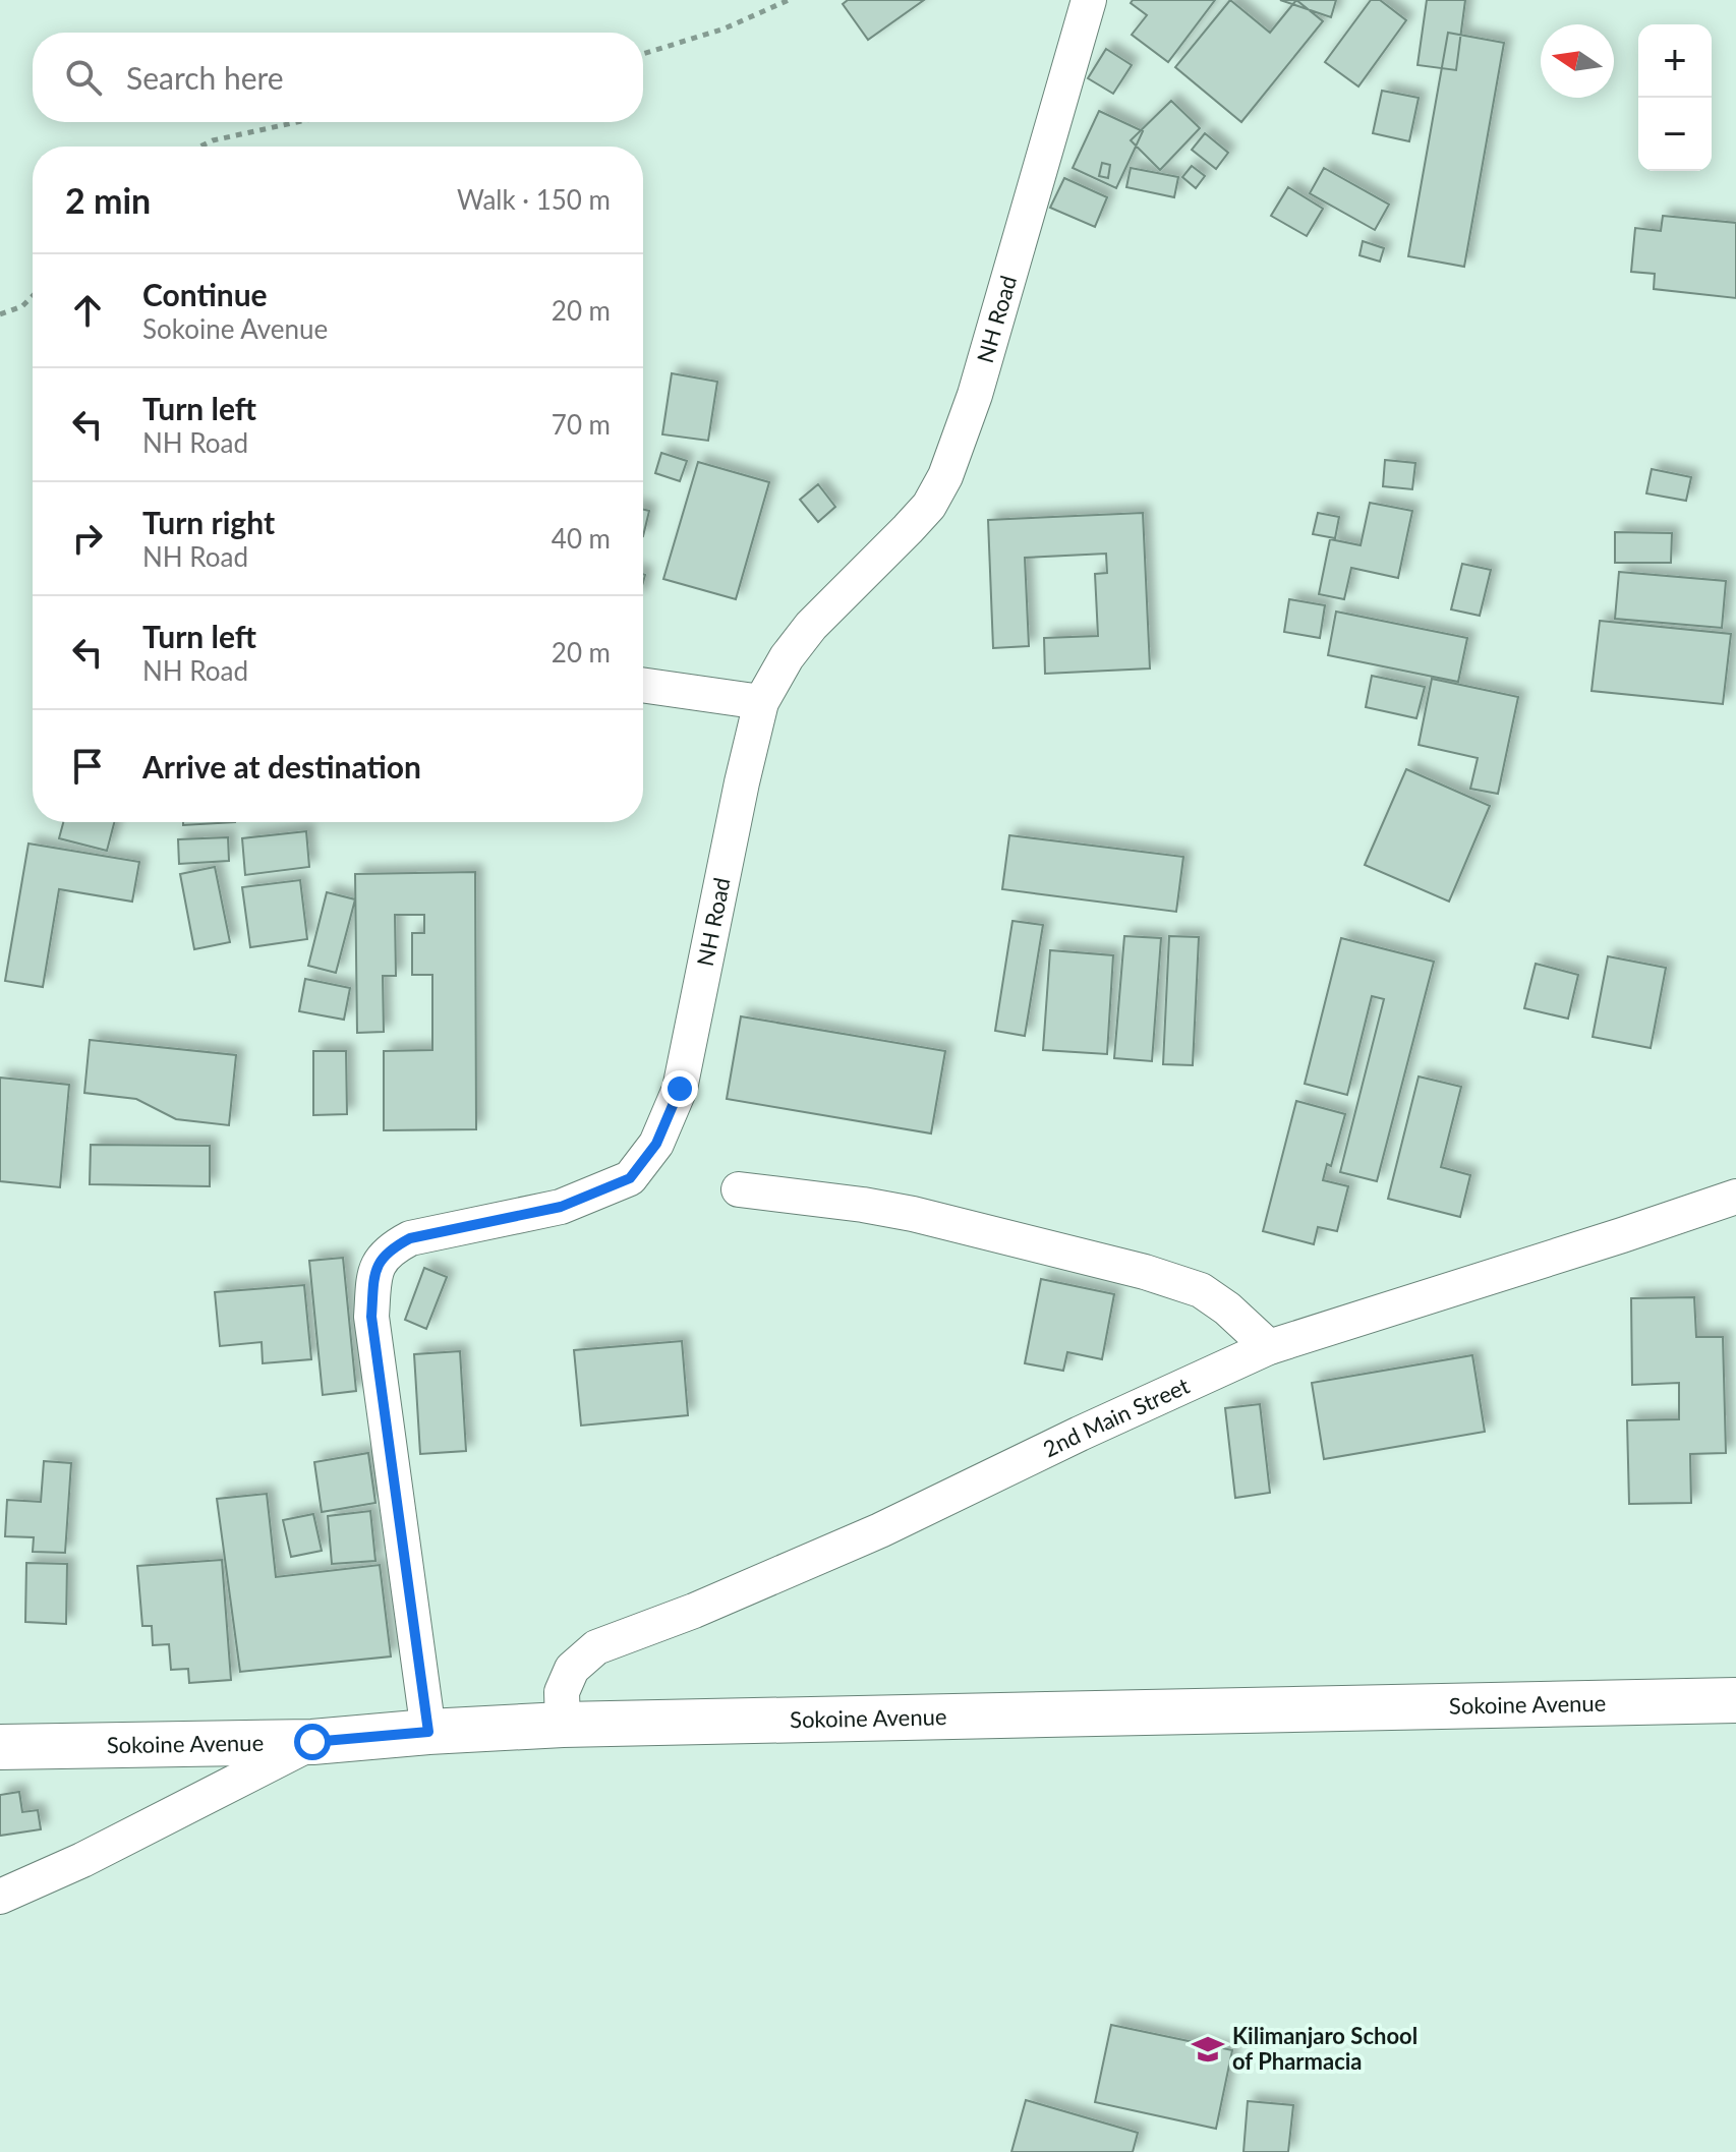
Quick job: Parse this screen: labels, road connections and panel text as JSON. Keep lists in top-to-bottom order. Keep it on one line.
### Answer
{"streets":{"street":["NH Road","2nd Main Street","Sokoine Avenue"]},"crossings":[["NH Road","Sokoine Avenue"],["2nd Main Street","Sokoine Avenue"]],"places":{"school or university":["Kilimanjaro School of Pharmacia"]},"north":"left","page":{"map_buttons":["+","−"],"search":"Search here","heading":["2 min","Walk · 150 m"],"list":[["Continue","Sokoine Avenue","20 m"],["Turn left","NH Road","70 m"],["Turn right","NH Road","40 m"],["Turn left","NH Road","20 m"],"Arrive at destination"]}}
